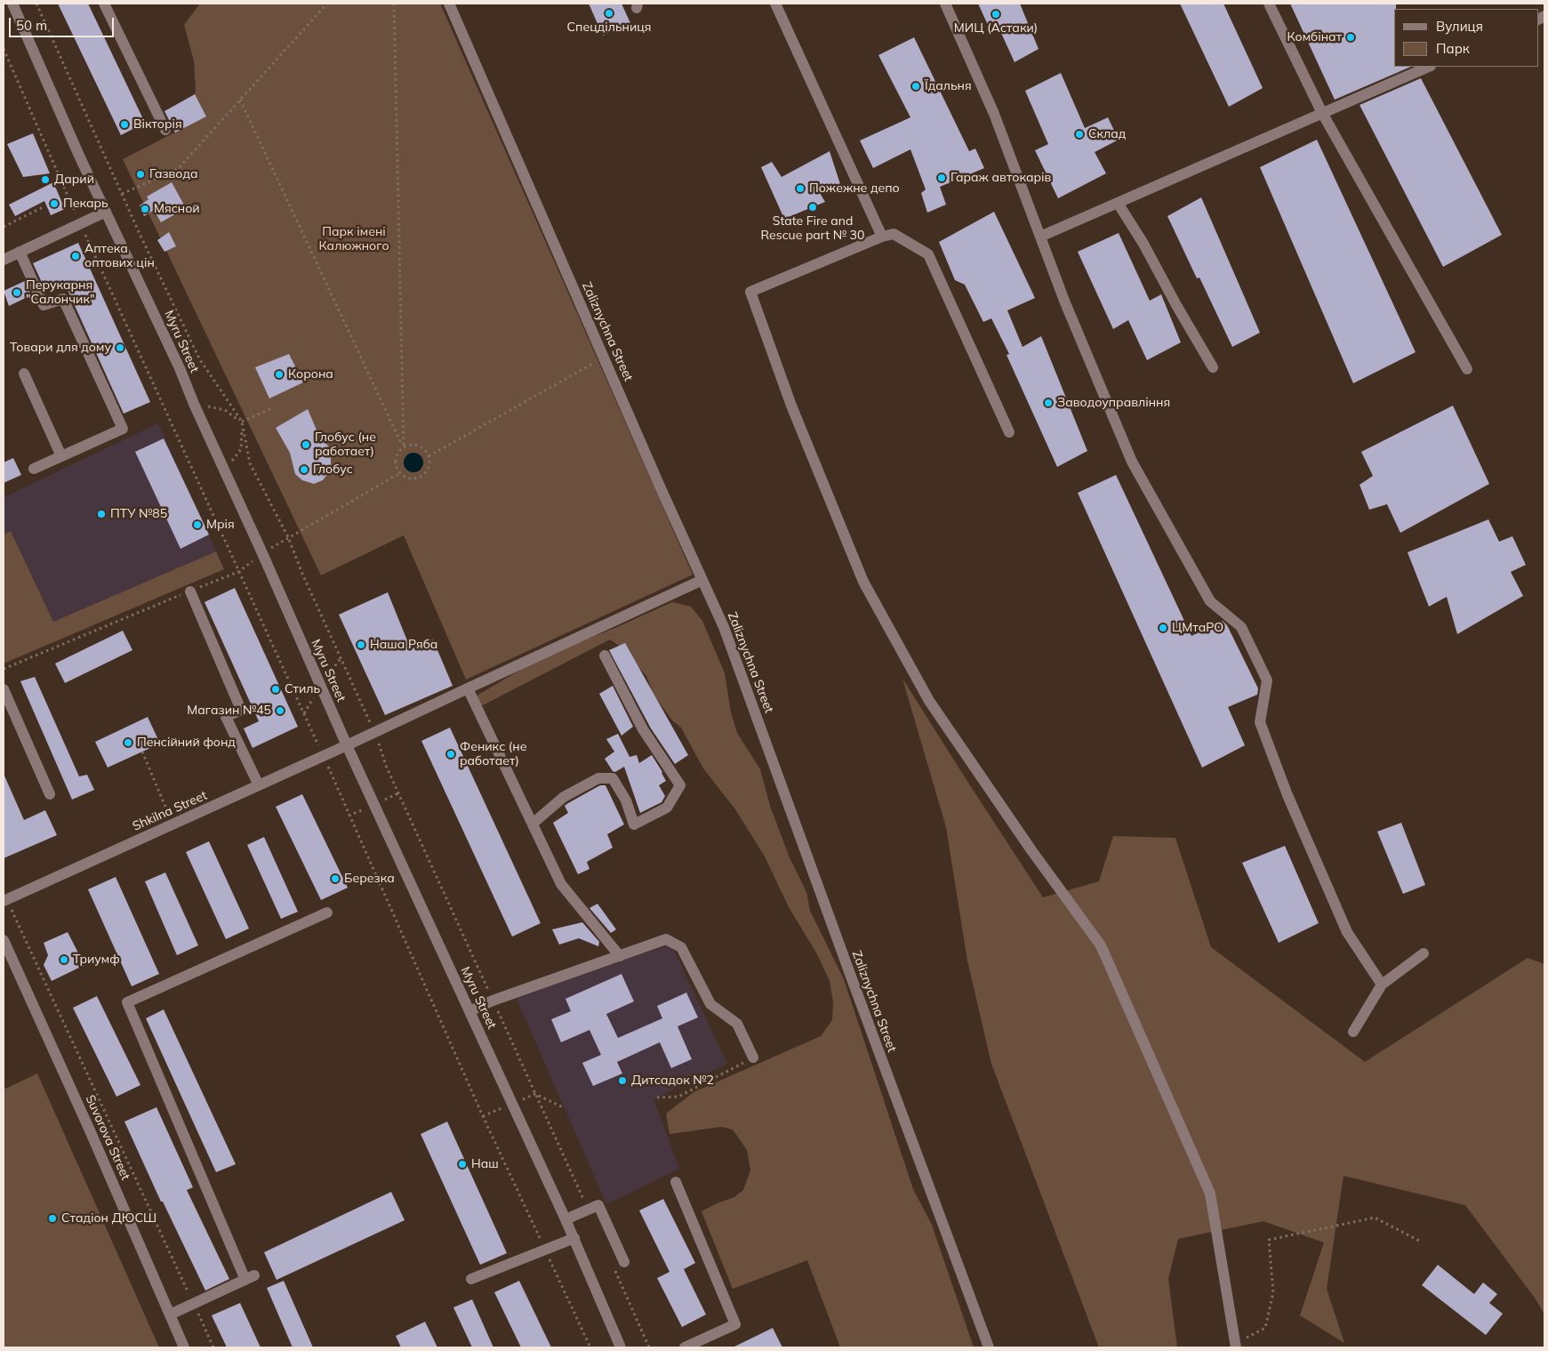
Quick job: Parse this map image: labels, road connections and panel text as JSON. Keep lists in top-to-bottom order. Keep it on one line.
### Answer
{"streets":{"street":["Zaliznychna Street","Myru Street","Shkilna Street","Suvorova Street"]},"crossings":[["Zaliznychna Street","Shkilna Street"],["Myru Street","Shkilna Street"]],"parks":["Парк імені Калюжного"],"places":["Спецдільниця","МИЦ (Астаки)","Комбінат","Їдальня","Вікторія","Склад","Газвода","Гараж автокарів","Дарий","Пожежне депо","Пекарь","State Fire and Rescue part № 30","Мясной","Аптека оптових цін","Перукарня \"Салончик\"","Товари для дому","Корона","Заводоуправління","Глобус (не работает)","Глобус","ПТУ №85","Мрія","ЦМтаРО","Наша Ряба","Стиль","Магазин №45","Пенсійний фонд","Феникс (не работает)","Березка","Триумф","Дитсадок №2","Наш","Стадіон ДЮСШ"],"legend":["Вулиця","Парк"],"scale_bar":"50 m"}
